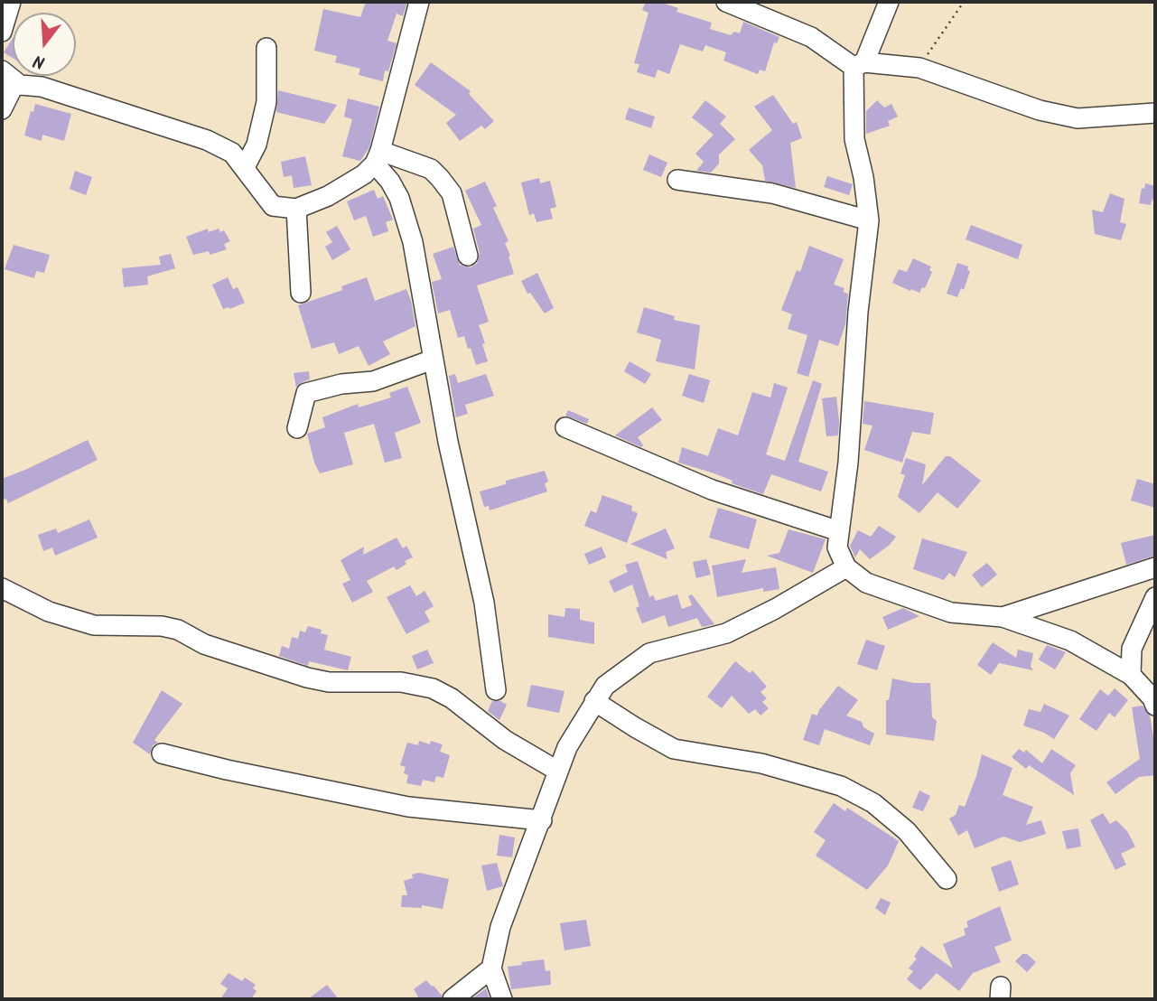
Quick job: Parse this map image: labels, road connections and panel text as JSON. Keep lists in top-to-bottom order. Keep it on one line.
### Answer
{"north":"bottom"}
